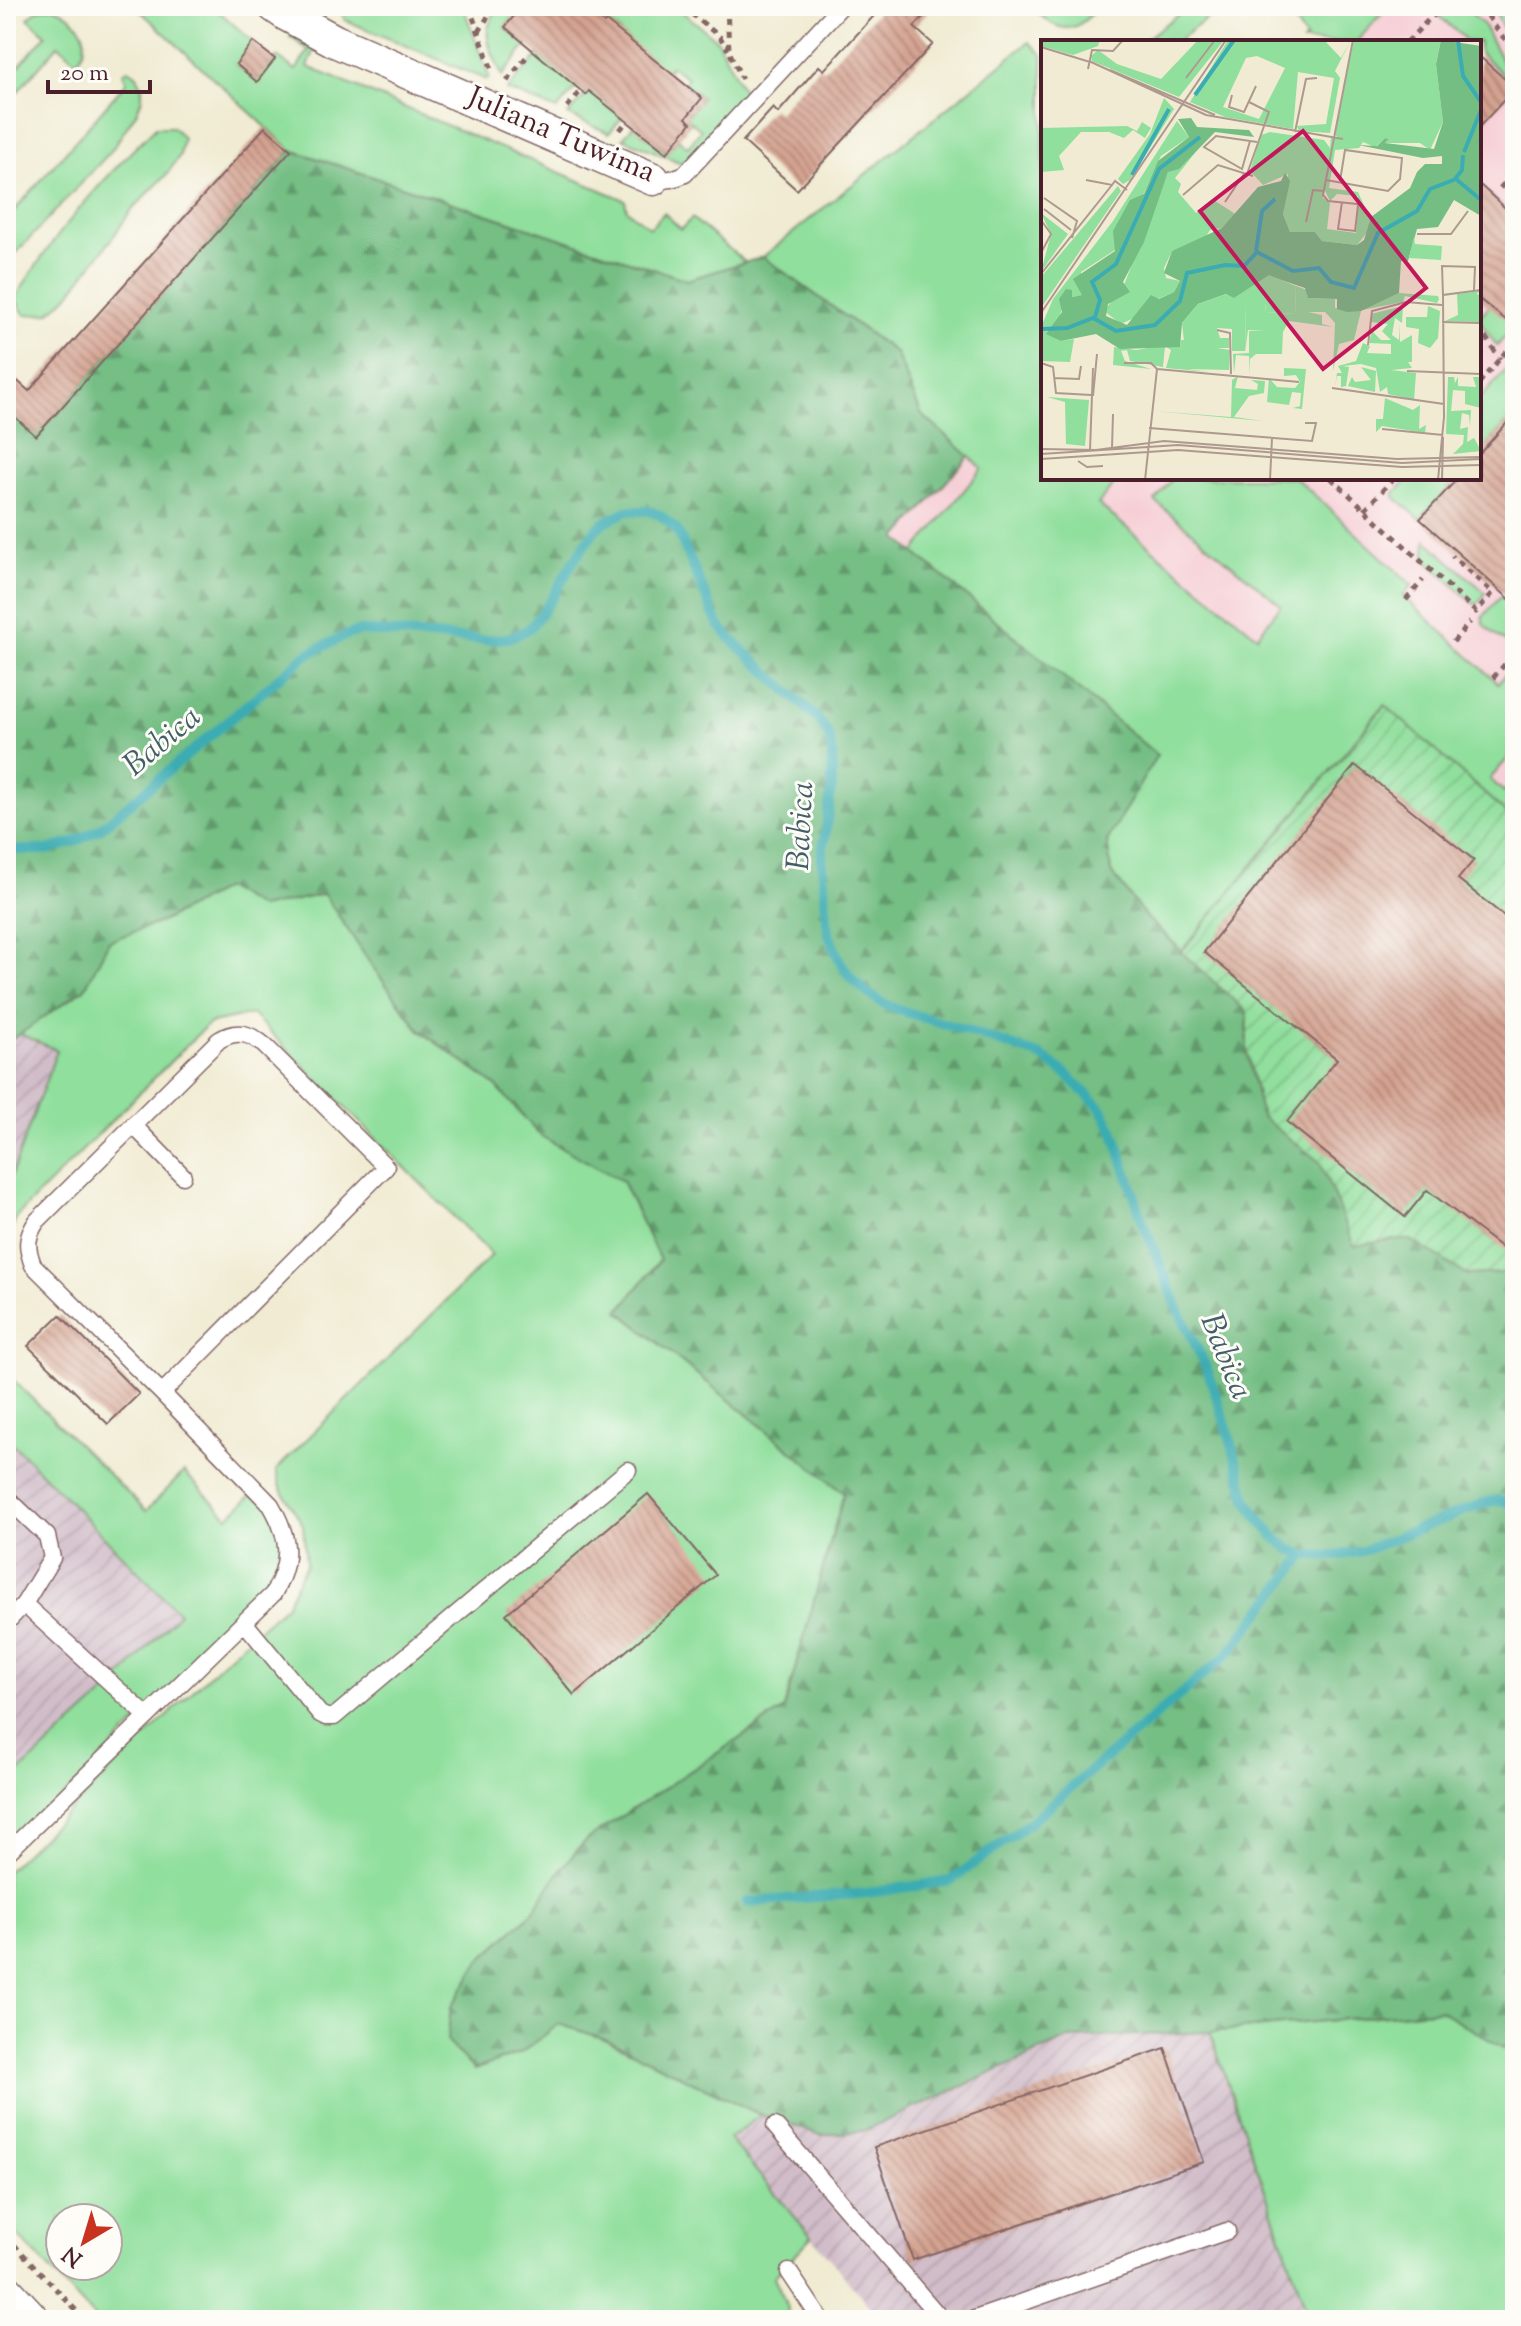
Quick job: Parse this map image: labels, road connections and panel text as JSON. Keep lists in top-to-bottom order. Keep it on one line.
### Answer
{"streets":{"street":["Juliana Tuwima"]},"water":["Babica"],"scale_bar":"20 m","north":"bottom left"}
